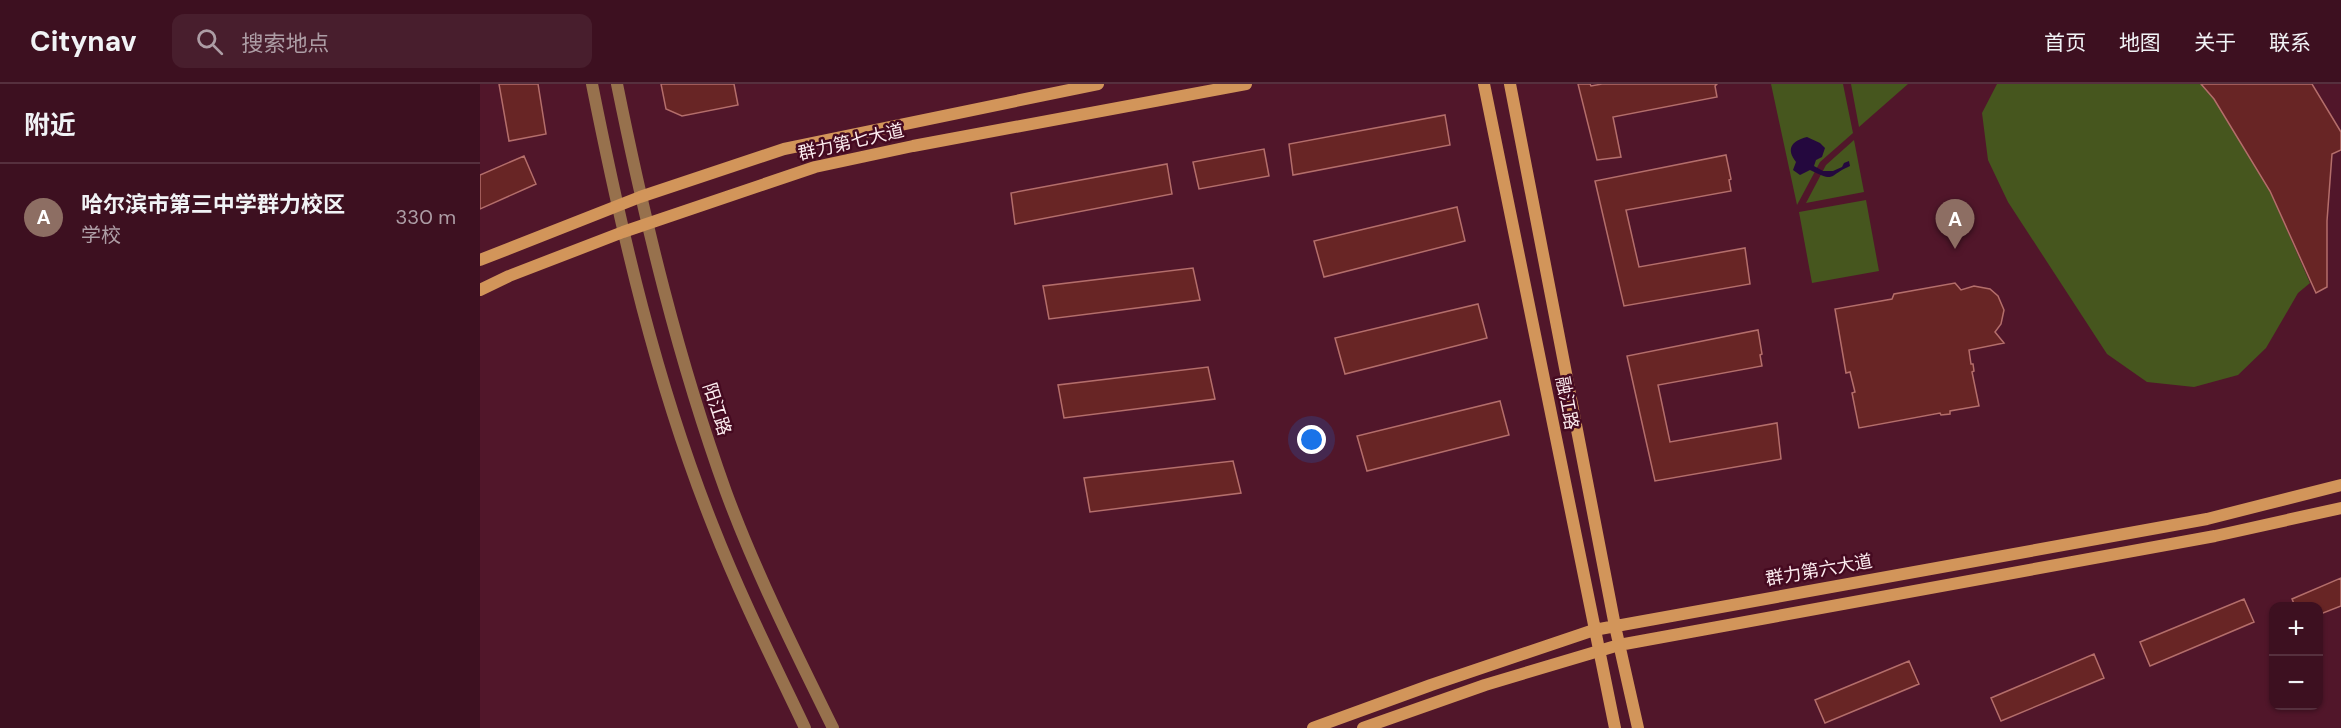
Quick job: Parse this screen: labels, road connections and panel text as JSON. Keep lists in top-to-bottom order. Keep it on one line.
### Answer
{"streets":{"main road":["群力第七大道","融江路","群力第六大道"],"street":["阳江路"]},"crossings":[["群力第七大道","阳江路"],["融江路","群力第六大道"]],"page":{"header":"Citynav","search":"搜索地点","nav":["首页","地图","关于","联系"],"heading":"附近","list":[{"mark":"A","name":"哈尔滨市第三中学群力校区","note":"学校","value":"330 m"}],"pins":"A","map_buttons":["+","−"]}}
